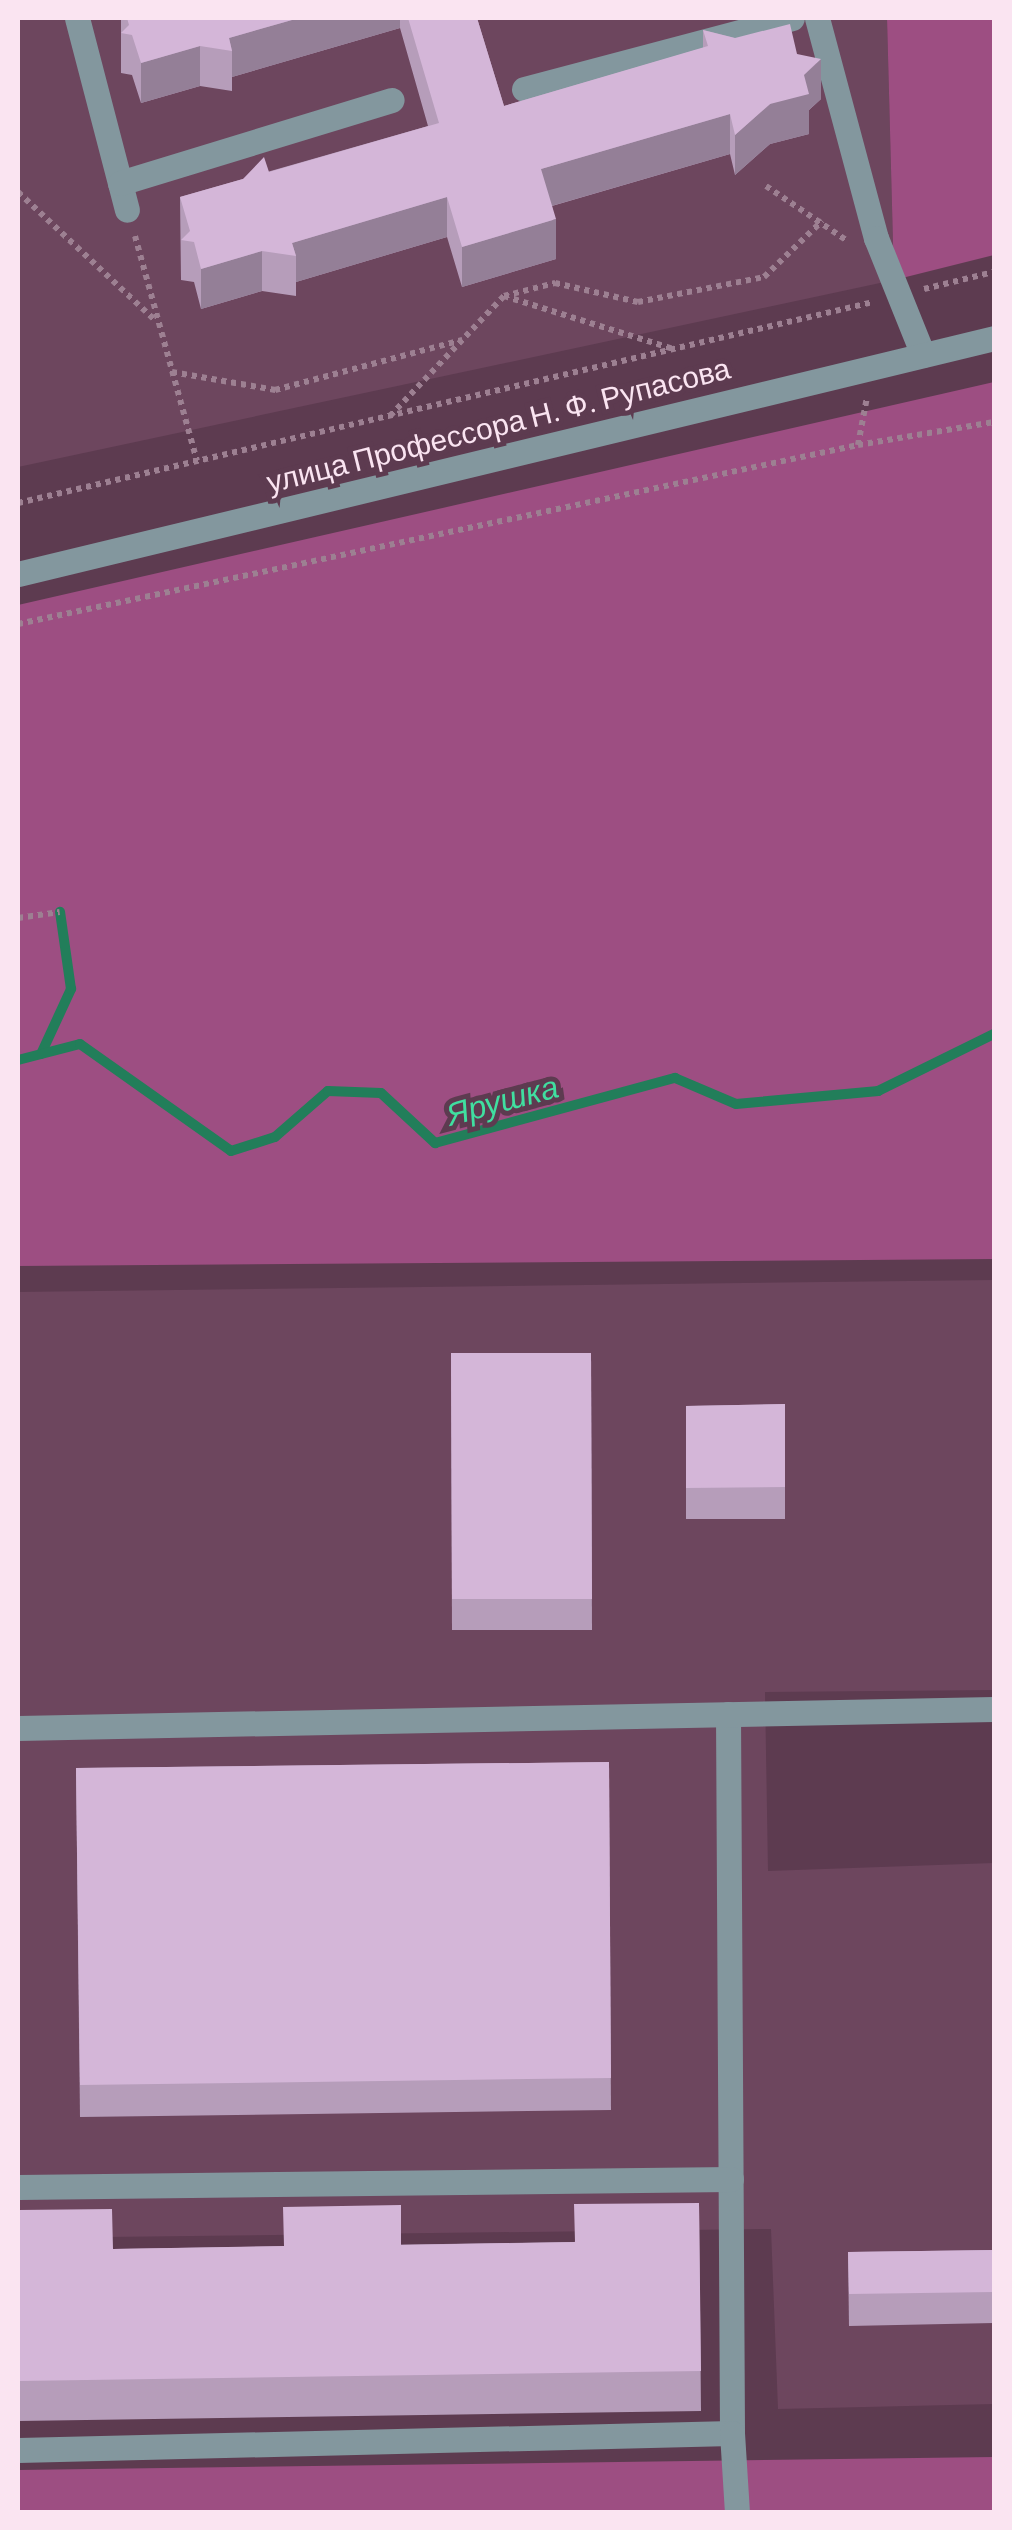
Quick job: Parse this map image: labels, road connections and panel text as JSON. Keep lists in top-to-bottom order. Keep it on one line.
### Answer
{"streets":{"street":["улица Профессора Н. Ф. Рупасова"]},"water":["Ярушка"]}
